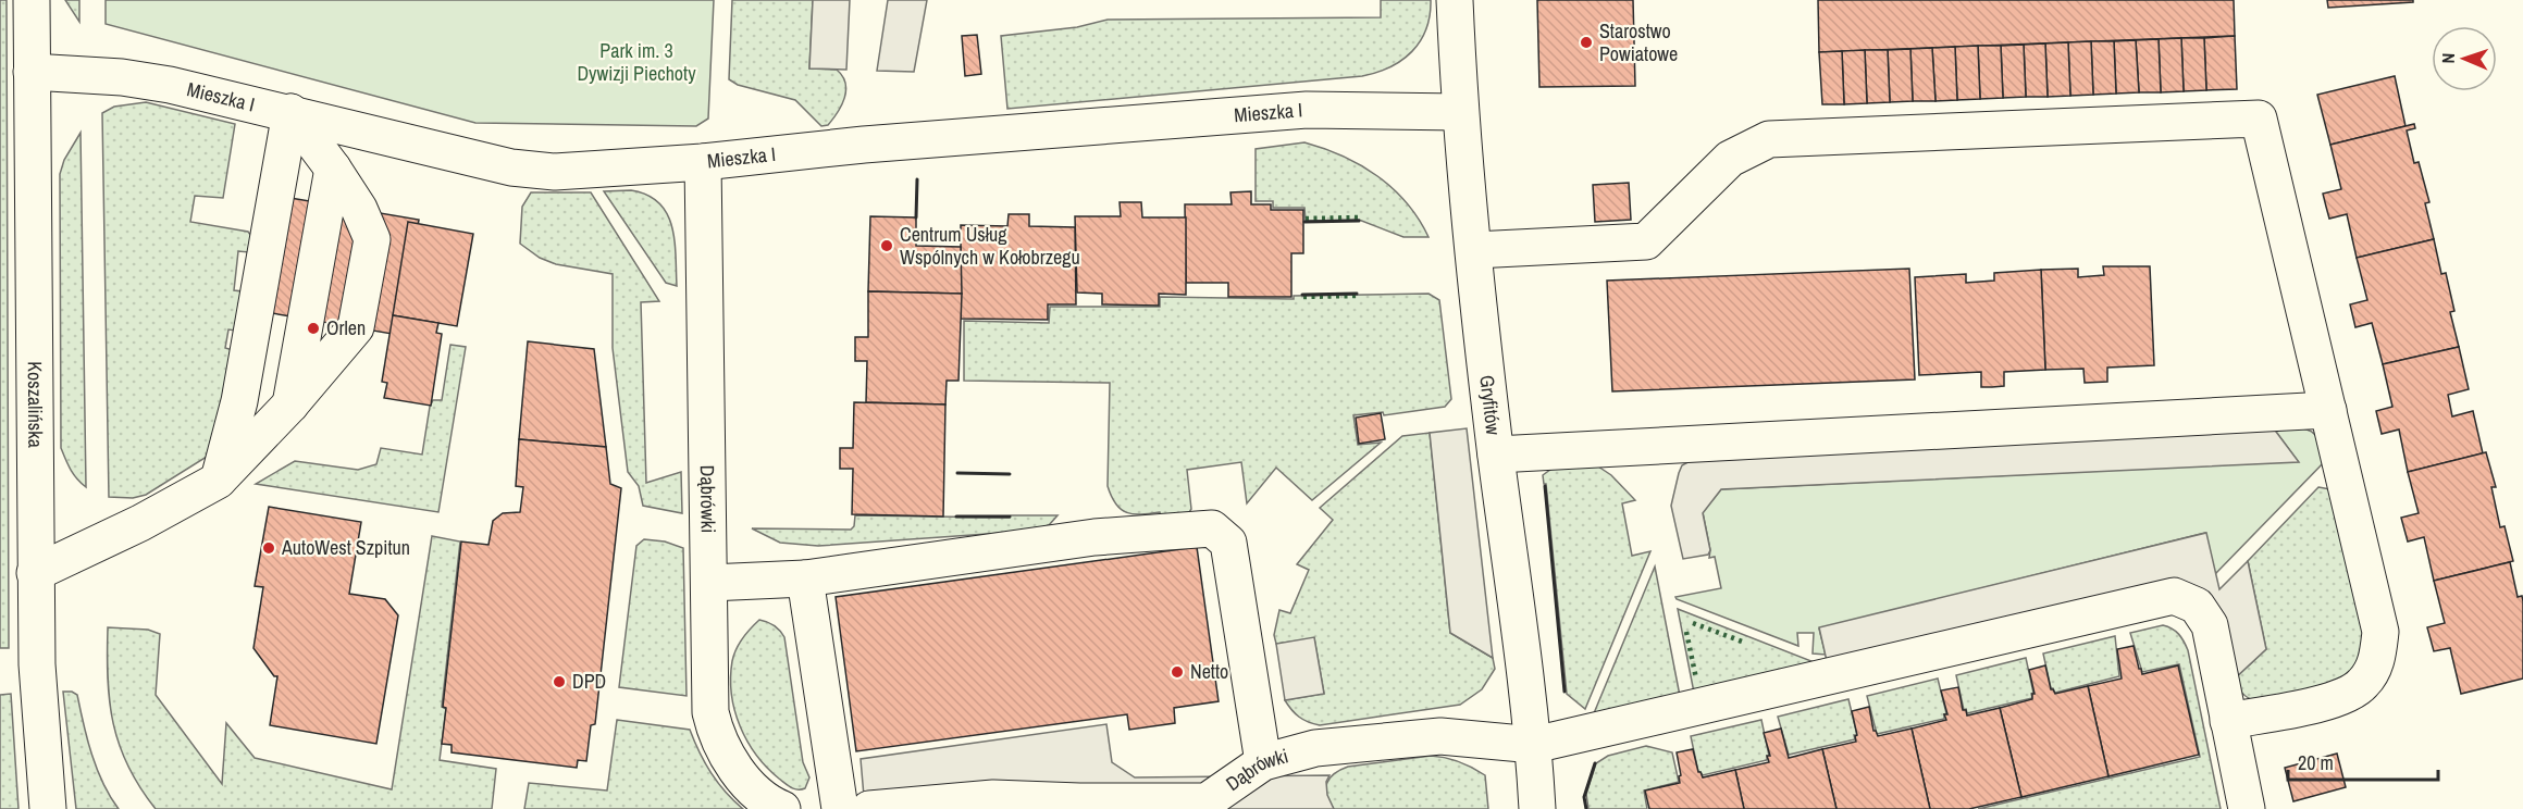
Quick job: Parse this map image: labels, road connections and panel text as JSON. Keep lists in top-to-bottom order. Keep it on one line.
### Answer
{"streets":{"street":["Mieszka I","Koszalińska","Gryfitów","Dąbrówki"]},"crossings":[["Mieszka I","Koszalińska"],["Mieszka I","Gryfitów"],["Mieszka I","Dąbrówki"],["Gryfitów","Dąbrówki"]],"parks":["Park im. 3 Dywizji Piechoty"],"places":["Starostwo Powiatowe","Centrum Usług Wspólnych w Kołobrzegu","Orlen","AutoWest Szpitun","Netto","DPD"],"scale_bar":"20 m","north":"left"}
